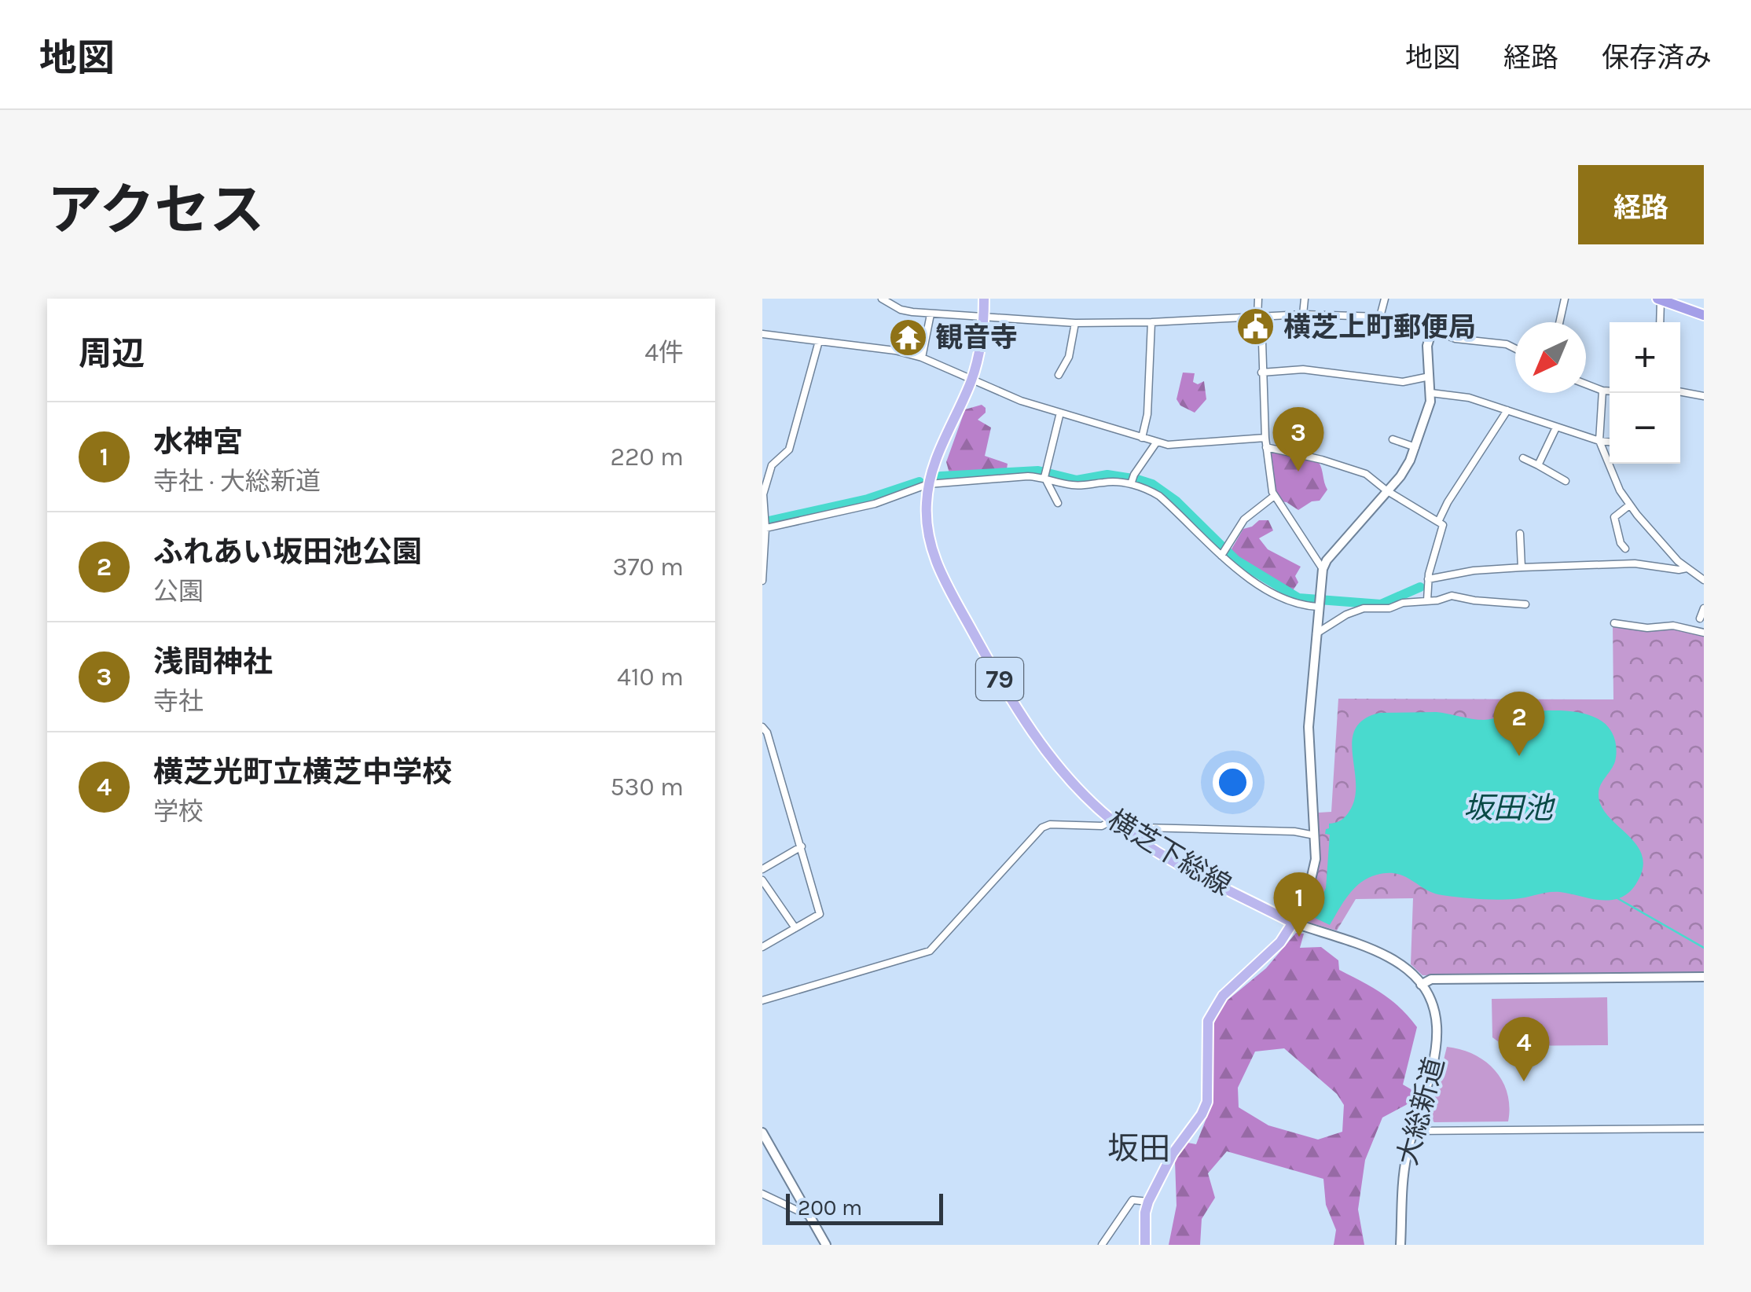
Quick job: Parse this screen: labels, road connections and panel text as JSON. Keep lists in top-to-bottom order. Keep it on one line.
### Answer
{"streets":{"main road":["79","横芝下総線"],"street":["大総新道"]},"crossings":[["横芝下総線","大総新道"]],"districts":["坂田"],"water":["坂田池"],"places":{"public building":["横芝上町郵便局"],"temple":["観音寺"]},"scale_bar":"200 m","north":"bottom left","page":{"header":"地図","nav":["地図","経路","保存済み"],"title":"アクセス","buttons":"経路","heading":["周辺","4件"],"map_buttons":["+","−"],"list":[{"mark":"1","name":"水神宮","note":"寺社 · 大総新道","value":"220 m"},{"mark":"2","name":"ふれあい坂田池公園","note":"公園","value":"370 m"},{"mark":"3","name":"浅間神社","note":"寺社","value":"410 m"},{"mark":"4","name":"横芝光町立横芝中学校","note":"学校","value":"530 m"}],"pins":["3","2","1","4"],"scale":"200 m"}}
